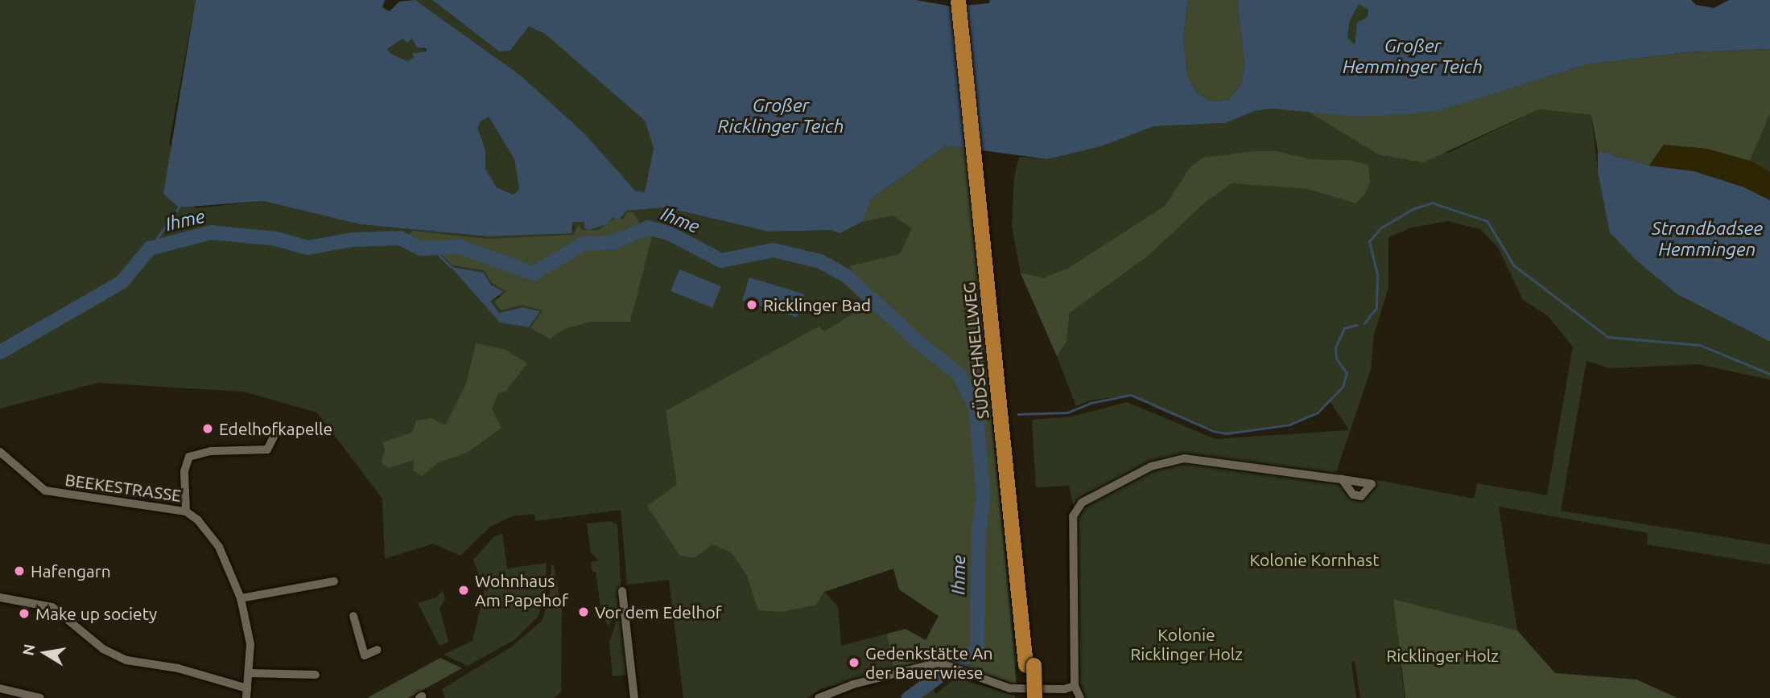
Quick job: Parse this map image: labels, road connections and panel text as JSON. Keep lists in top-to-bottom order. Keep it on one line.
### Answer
{"streets":{"highway":["SÜDSCHNELLWEG"],"street":["BEEKESTRASSE"]},"water":["Großer Hemminger Teich","Großer Ricklinger Teich","Ihme","Strandbadsee Hemmingen"],"parks":["Kolonie Kornhast","Kolonie Ricklinger Holz","Ricklinger Holz"],"places":["Ricklinger Bad","Edelhofkapelle","Hafengarn","Wohnhaus Am Papehof","Vor dem Edelhof","Make up society","Gedenkstätte An der Bauerwiese"],"north":"left"}
